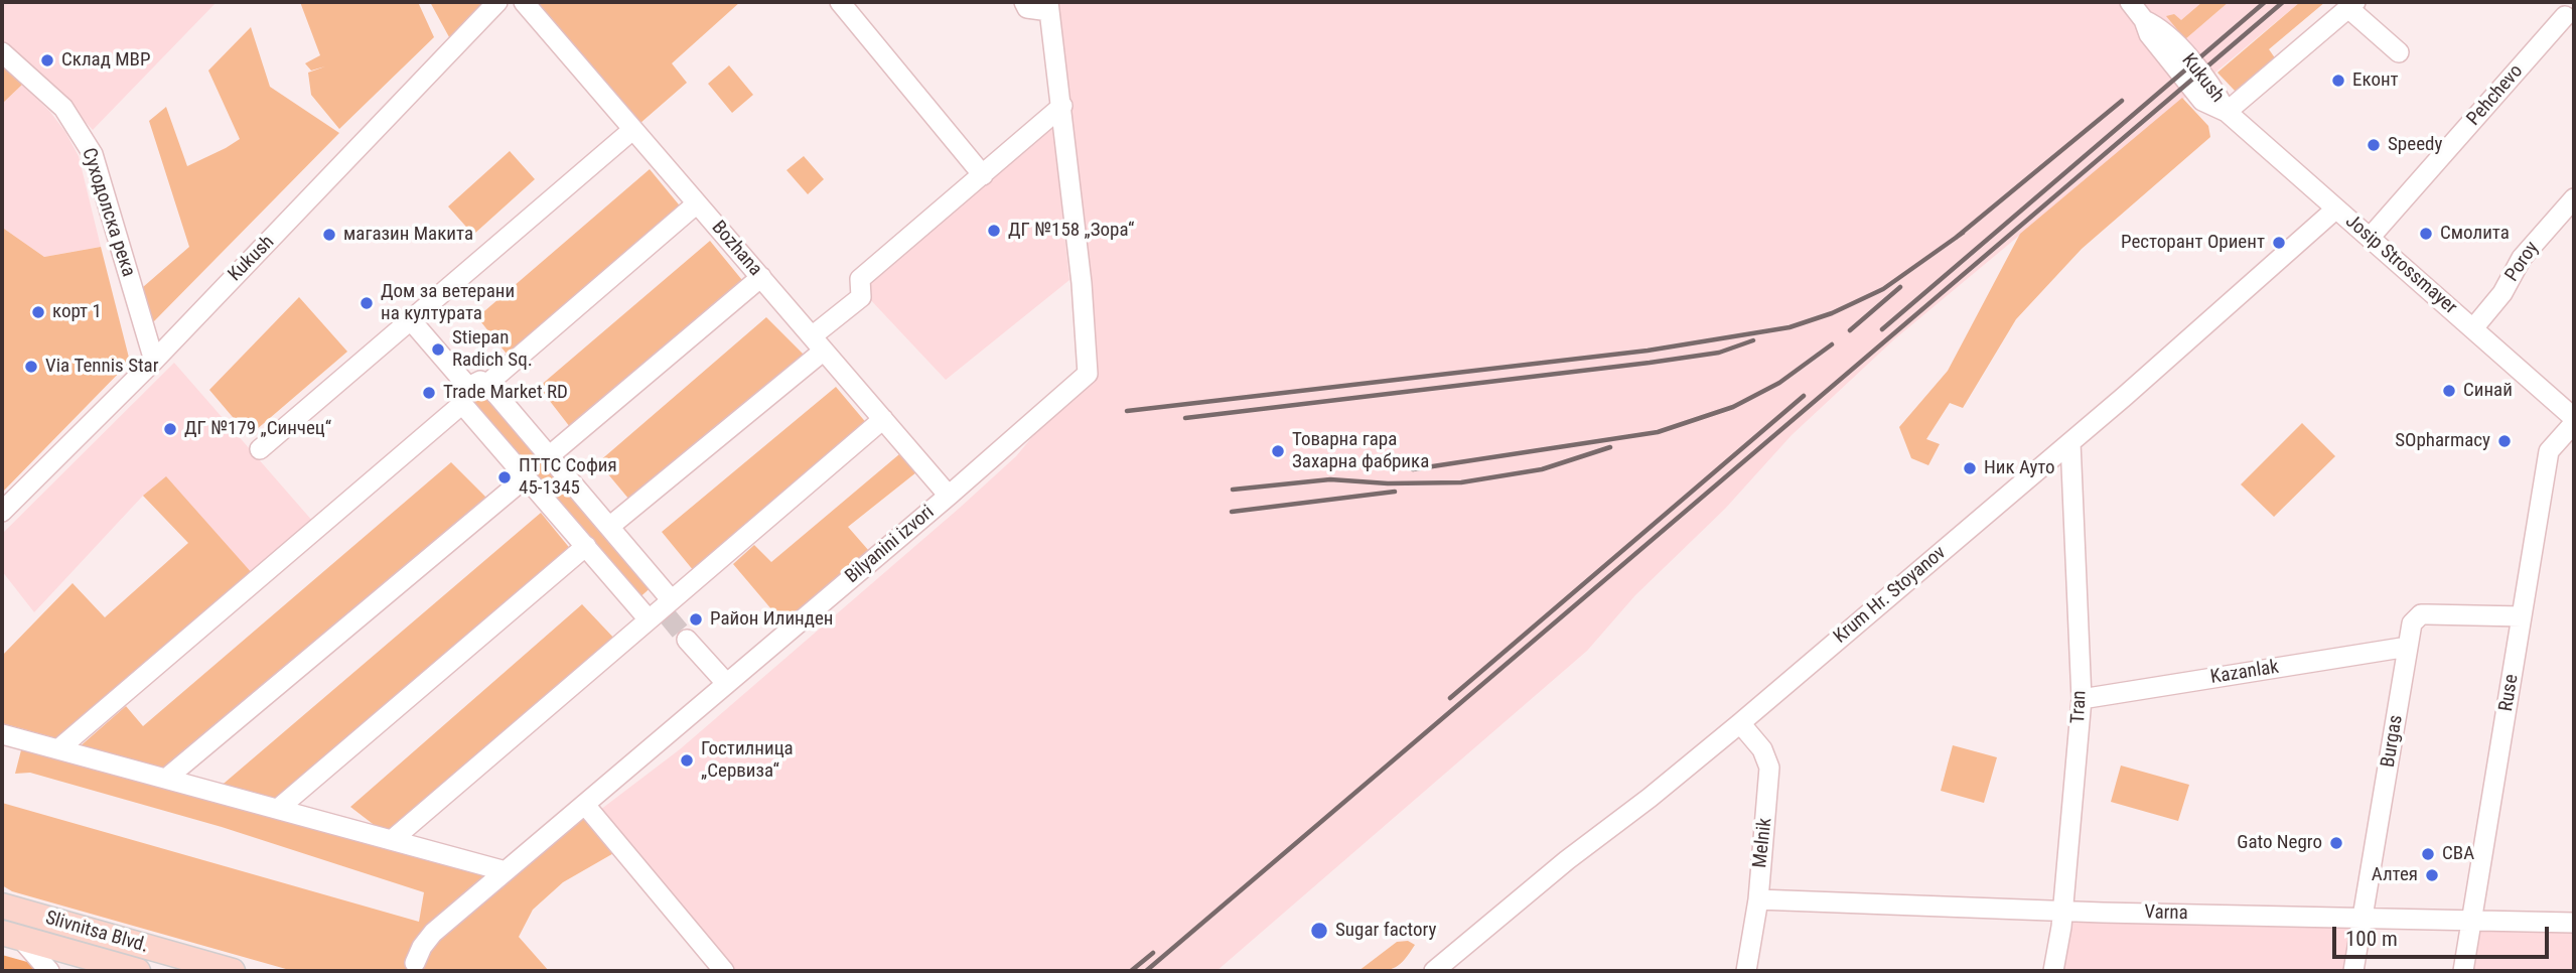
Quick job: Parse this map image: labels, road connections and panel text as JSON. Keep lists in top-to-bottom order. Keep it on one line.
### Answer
{"streets":{"main road":["Slivnitsa Blvd."],"street":["Kukush","Pehchevo","Суходолска река","Bozhana","Poroy","Josip Strossmayer","Bilyanini izvori","Krum Hr. Stoyanov","Kazanlak","Ruse","Tran","Burgas","Melnik","Varna"]},"crossings":[["Kukush","Суходолска река"],["Kukush","Josip Strossmayer"],["Pehchevo","Josip Strossmayer"],["Bozhana","Bilyanini izvori"],["Poroy","Josip Strossmayer"],["Josip Strossmayer","Krum Hr. Stoyanov"],["Krum Hr. Stoyanov","Tran"],["Krum Hr. Stoyanov","Melnik"],["Kazanlak","Tran"],["Kazanlak","Burgas"],["Ruse","Burgas"],["Ruse","Varna"],["Tran","Varna"],["Burgas","Varna"],["Melnik","Varna"]],"places":["Склад МВР","Еконт","Speedy","ДГ №158 „Зора“","Смолита","магазин Макита","Ресторант Ориент","Дом за ветерани на културата","корт 1","Stiepan Radich Sq.","Via Tennis Star","Синай","Trade Market RD","ДГ №179 „Синчец“","SOpharmacy","Товарна гара Захарна фабрика","Ник Ауто","ПТТС София 45-1345","Район Илинден","Гостилница „Сервиза“","Gato Negro","CBA","Алтея","Sugar factory"],"scale_bar":"100 m"}
